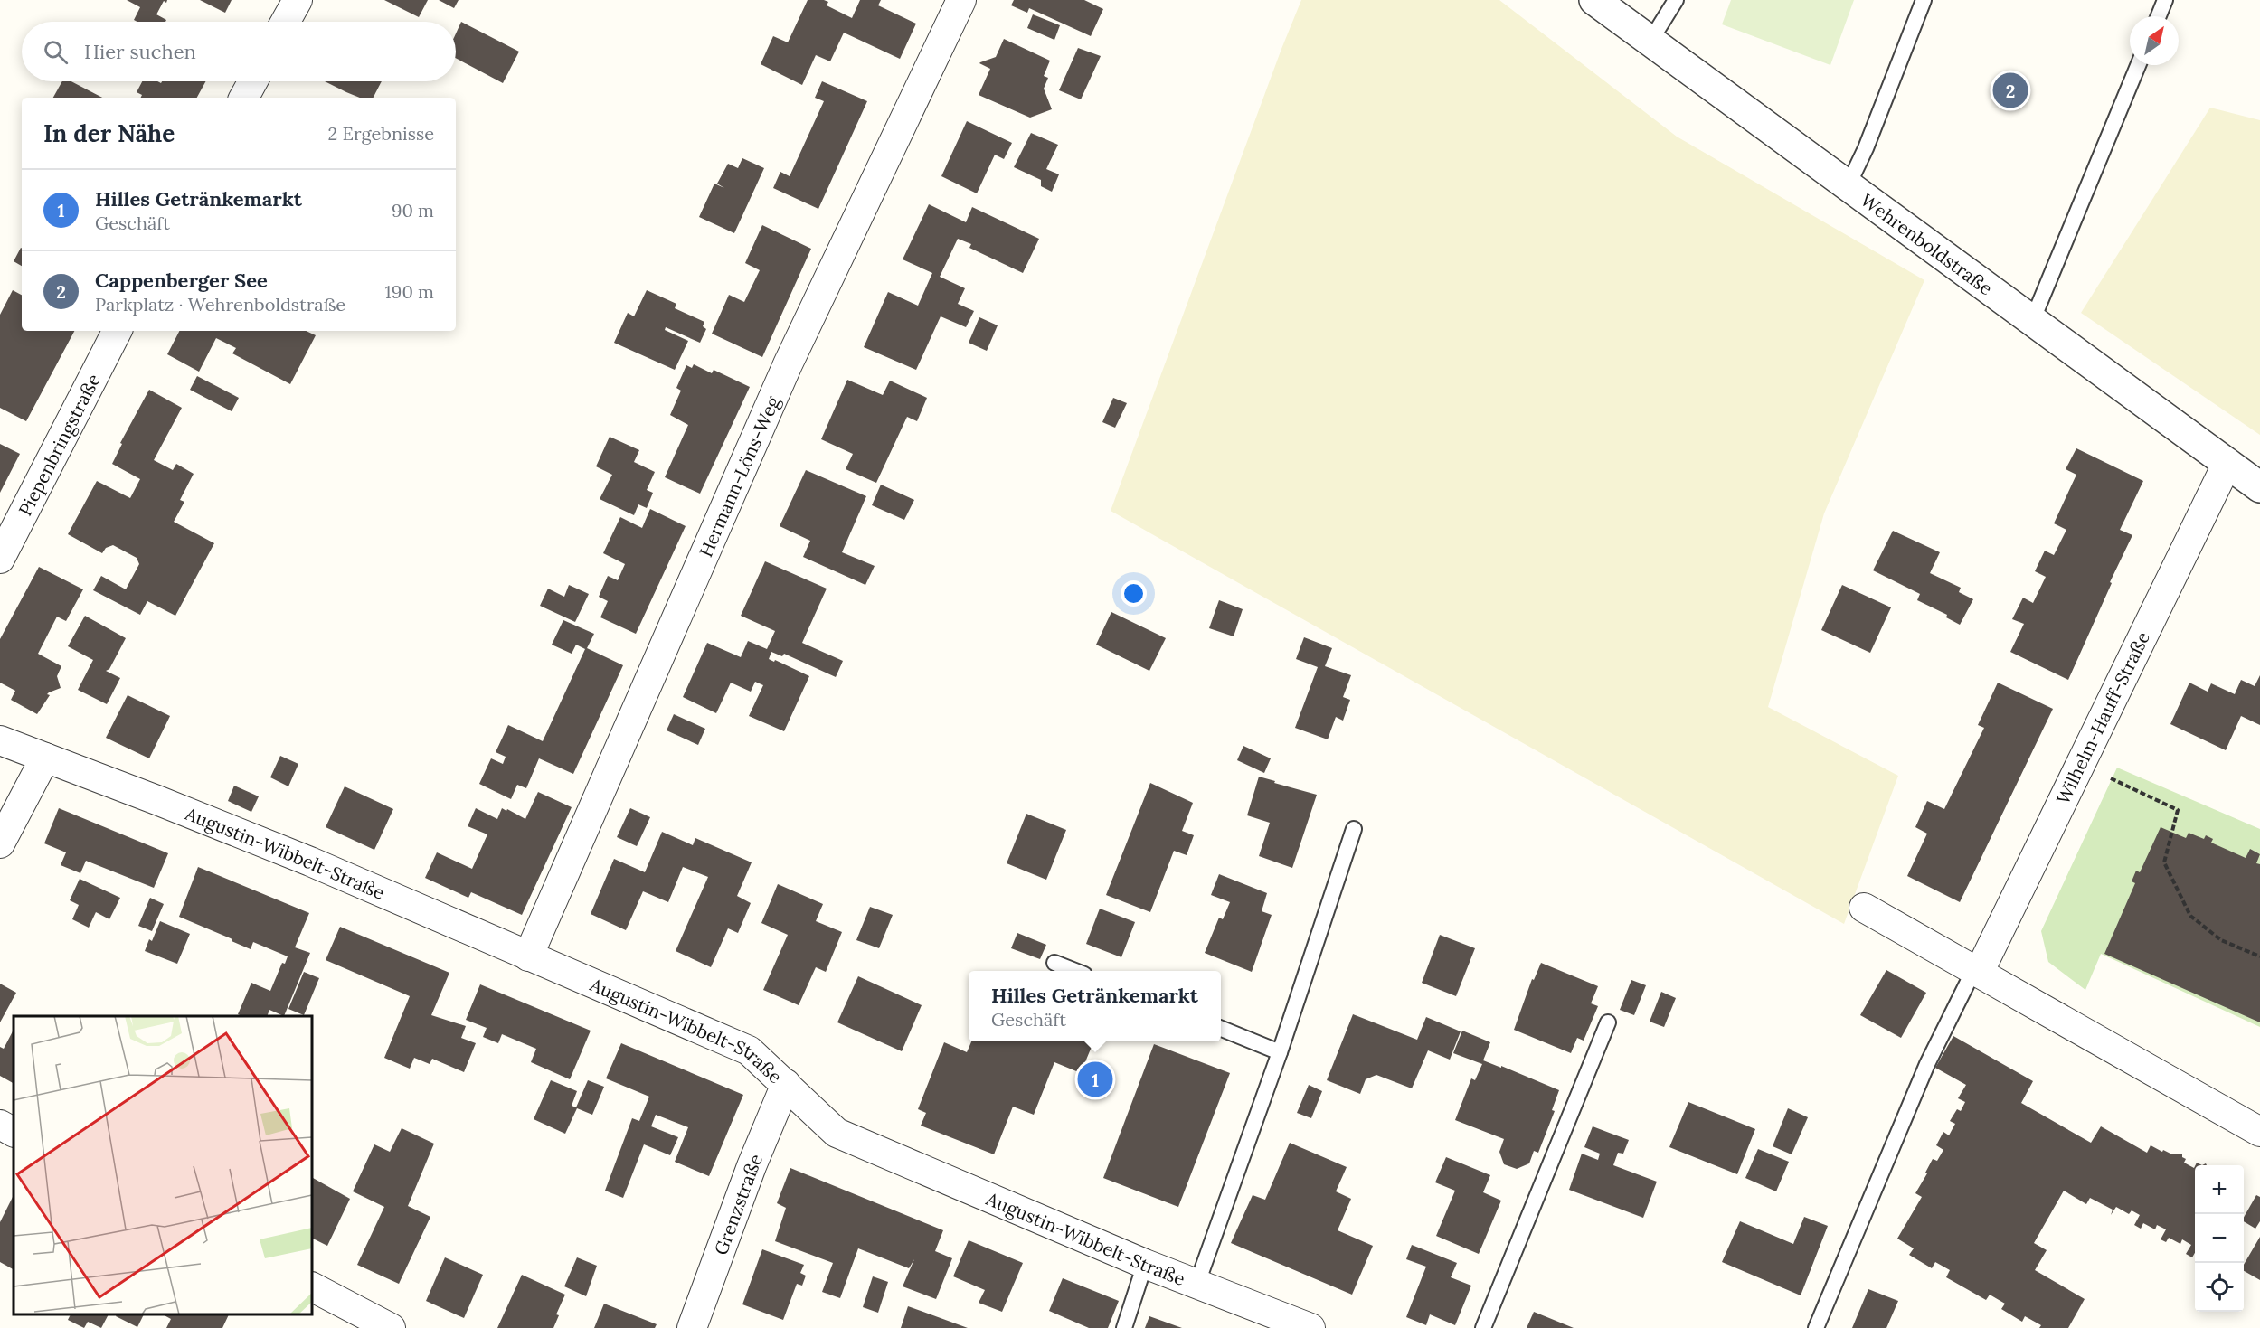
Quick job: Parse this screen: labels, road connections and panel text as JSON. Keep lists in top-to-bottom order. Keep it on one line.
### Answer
{"streets":{"street":["Wehrenboldstraße","Piepenbringstraße","Hermann-Löns-Weg","Wilhelm-Hauff-Straße","Augustin-Wibbelt-Straße","Grenzstraße"]},"crossings":[["Wehrenboldstraße","Wilhelm-Hauff-Straße"],["Hermann-Löns-Weg","Augustin-Wibbelt-Straße"],["Augustin-Wibbelt-Straße","Grenzstraße"]],"north":"top right","page":{"search":"Hier suchen","pins":["2","1"],"heading":["In der Nähe","2 Ergebnisse"],"list":[{"mark":"1","name":"Hilles Getränkemarkt","note":"Geschäft","value":"90 m"},{"mark":"2","name":"Cappenberger See","note":"Parkplatz · Wehrenboldstraße","value":"190 m"}],"popup":["Hilles Getränkemarkt","Geschäft"],"map_buttons":["+","−"]}}
